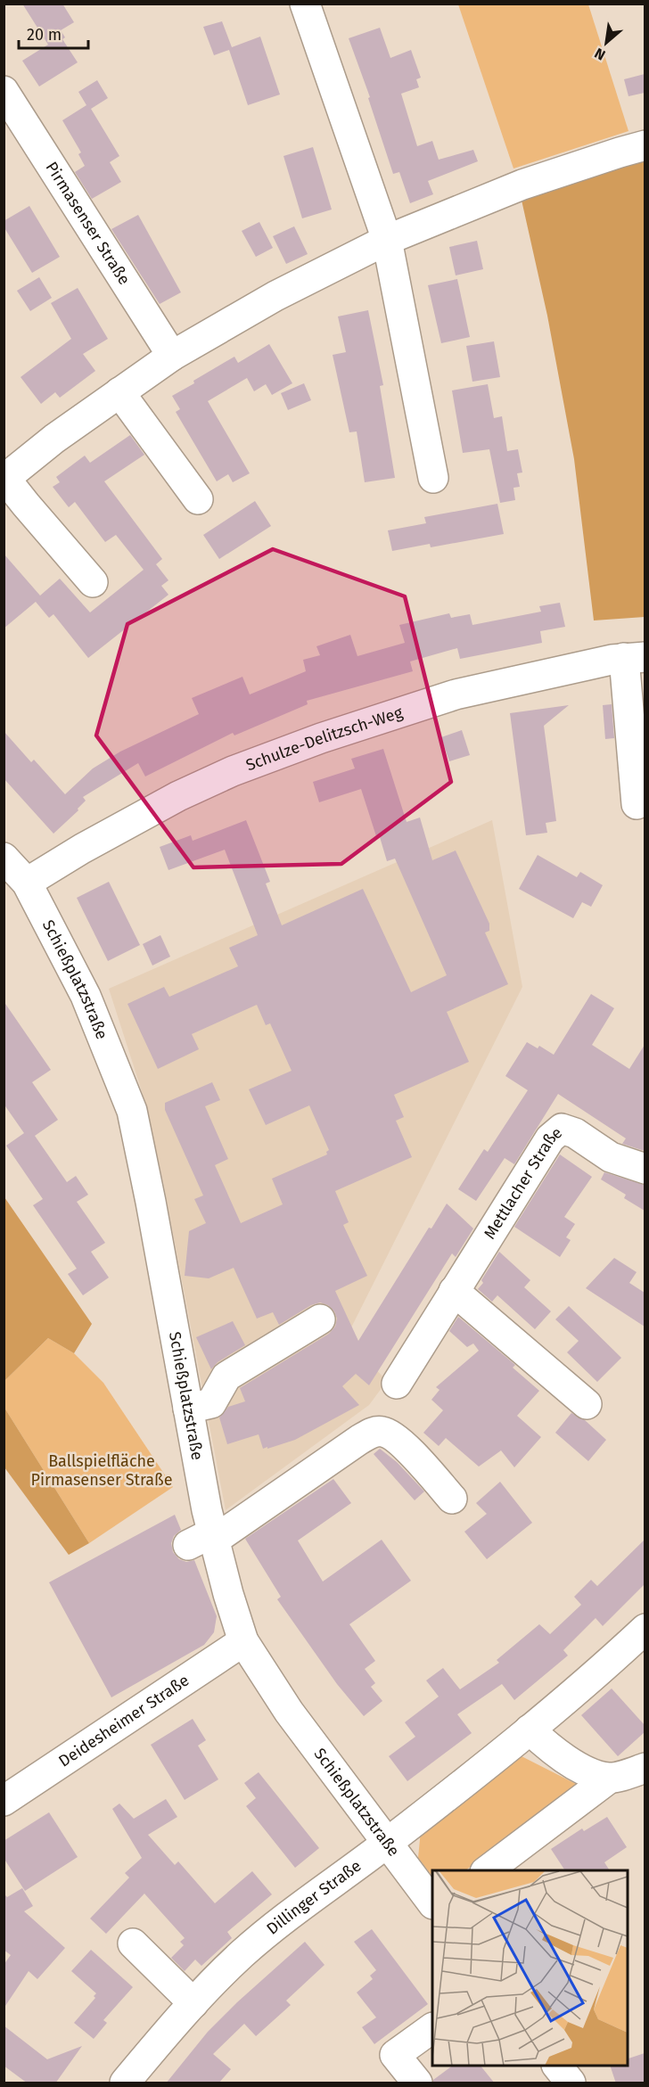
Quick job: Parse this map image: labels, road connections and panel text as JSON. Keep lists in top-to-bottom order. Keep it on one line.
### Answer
{"streets":{"street":["Pirmasenser Straße","Schulze-Delitzsch-Weg","Schießplatzstraße","Mettlacher Straße","Deidesheimer Straße","Dillinger Straße"]},"crossings":[["Schulze-Delitzsch-Weg","Schießplatzstraße"],["Schießplatzstraße","Deidesheimer Straße"],["Schießplatzstraße","Dillinger Straße"]],"parks":["Ballspielfläche Pirmasenser Straße"],"scale_bar":"20 m","north":"bottom left"}
